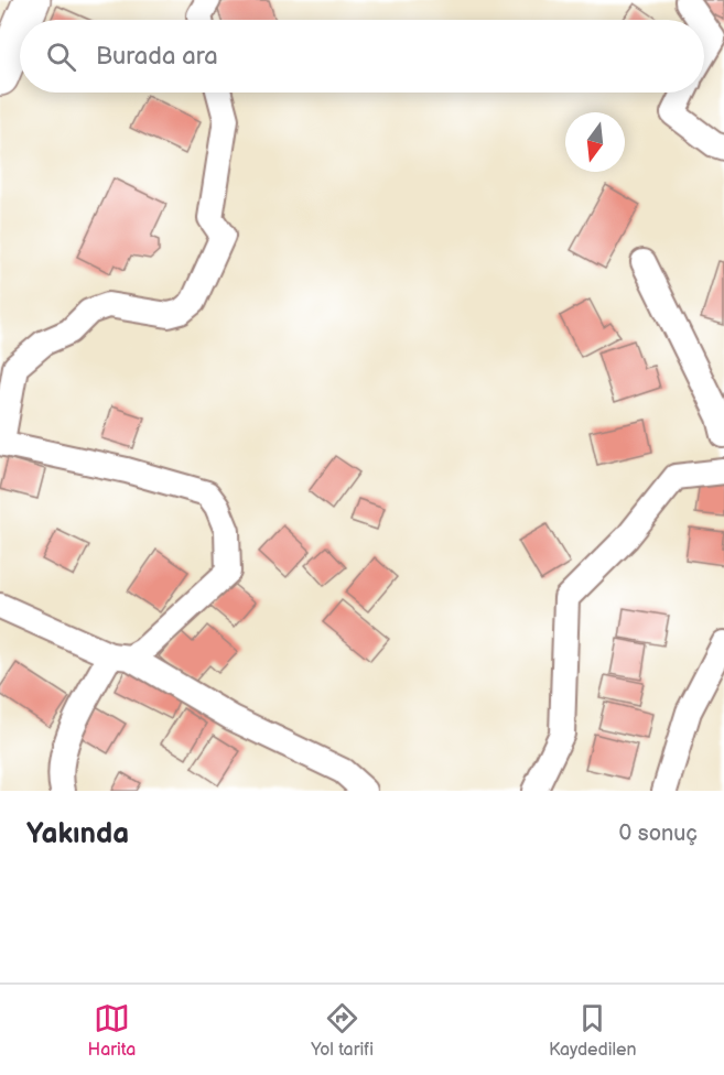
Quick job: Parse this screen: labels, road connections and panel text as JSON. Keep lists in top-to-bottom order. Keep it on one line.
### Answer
{"north":"bottom","page":{"search":"Burada ara","heading":["Yakında","0 sonuç"],"nav":["Harita","Yol tarifi","Kaydedilen"]}}
